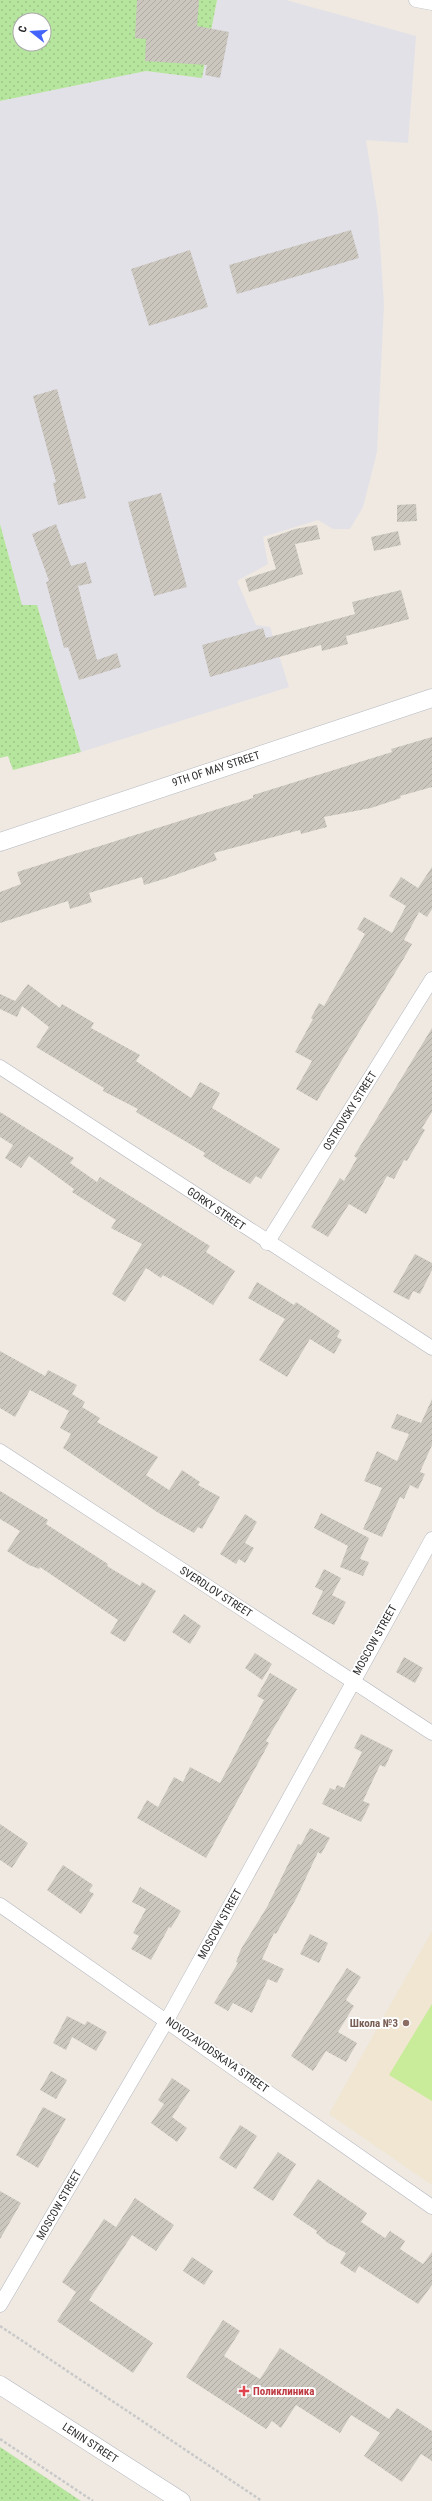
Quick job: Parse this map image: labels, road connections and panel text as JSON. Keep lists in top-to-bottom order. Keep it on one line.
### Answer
{"streets":{"street":["9TH OF MAY STREET","OSTROVSKY STREET","GORKY STREET","SVERDLOV STREET","MOSCOW STREET","NOVOZAVODSKAYA STREET","LENIN STREET"]},"crossings":[["OSTROVSKY STREET","GORKY STREET"],["SVERDLOV STREET","MOSCOW STREET"],["MOSCOW STREET","NOVOZAVODSKAYA STREET"]],"places":{"other":["Школа №3"],"health":["Поликлиника"]},"north":"left"}
